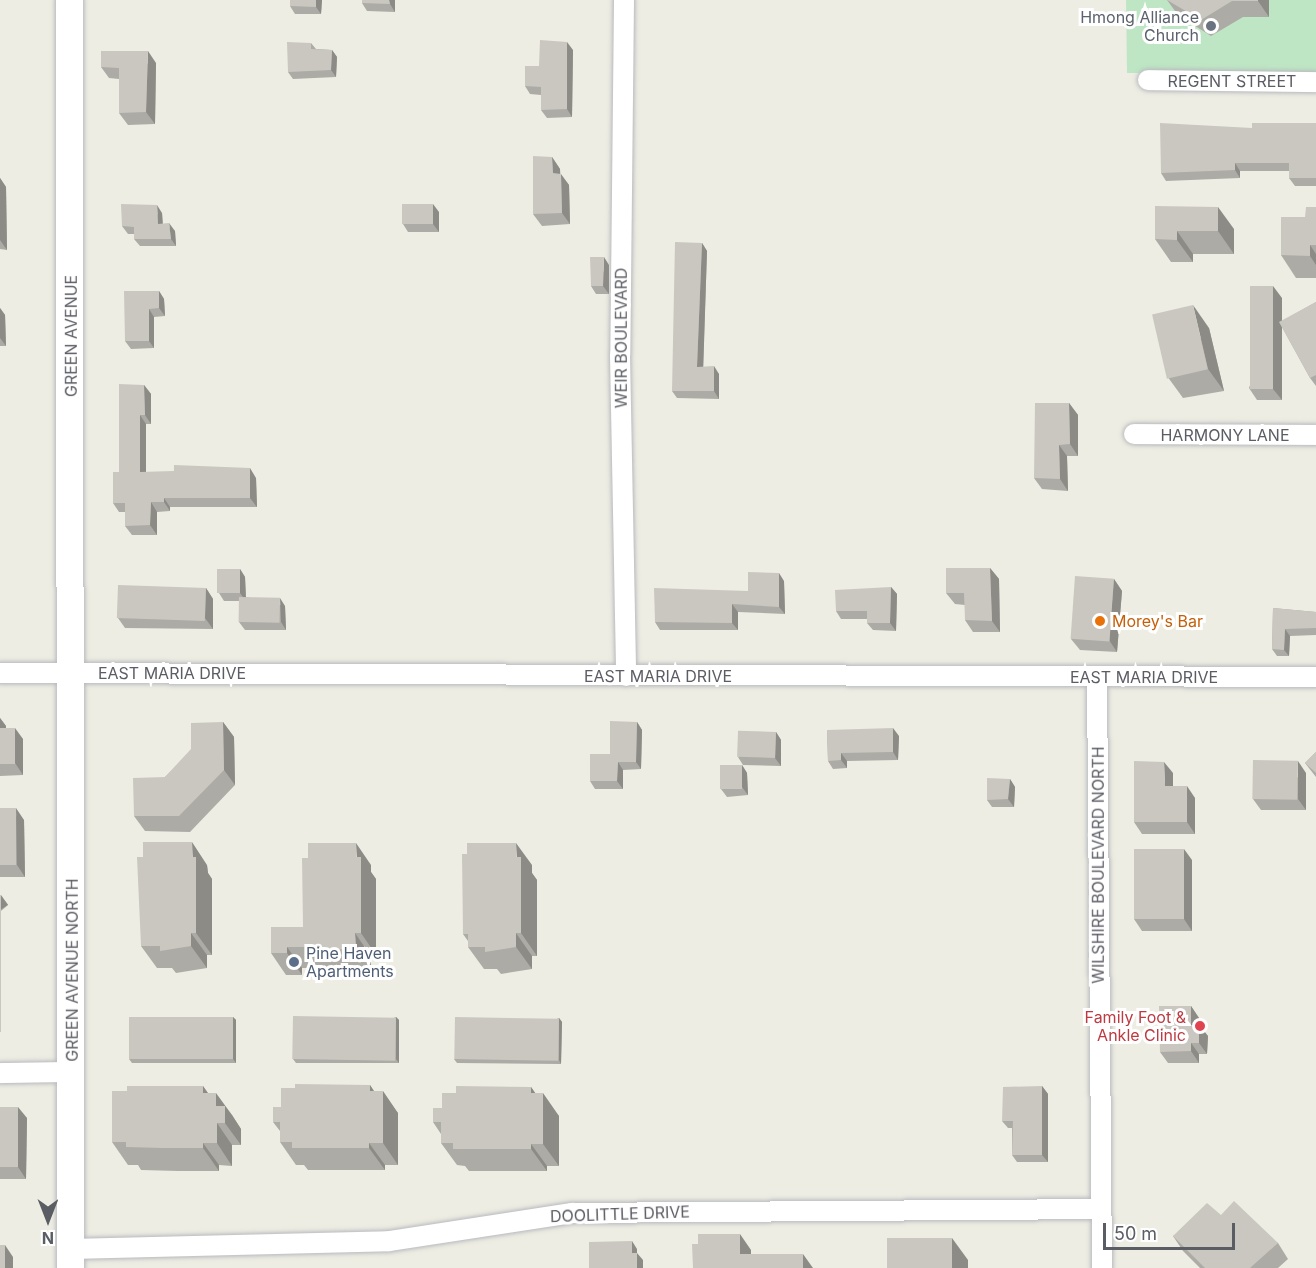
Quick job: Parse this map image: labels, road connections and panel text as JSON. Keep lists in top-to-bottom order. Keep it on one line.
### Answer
{"streets":{"street":["REGENT STREET","GREEN AVENUE","WEIR BOULEVARD","HARMONY LANE","EAST MARIA DRIVE","WILSHIRE BOULEVARD NORTH","GREEN AVENUE NORTH","DOOLITTLE DRIVE"]},"crossings":[["GREEN AVENUE","EAST MARIA DRIVE"],["GREEN AVENUE","GREEN AVENUE NORTH"],["WEIR BOULEVARD","EAST MARIA DRIVE"],["EAST MARIA DRIVE","WILSHIRE BOULEVARD NORTH"],["EAST MARIA DRIVE","GREEN AVENUE NORTH"],["WILSHIRE BOULEVARD NORTH","DOOLITTLE DRIVE"],["GREEN AVENUE NORTH","DOOLITTLE DRIVE"]],"places":["Hmong Alliance Church","Morey's Bar","Pine Haven Apartments","Family Foot & Ankle Clinic"],"scale_bar":"50 m","north":"bottom"}
